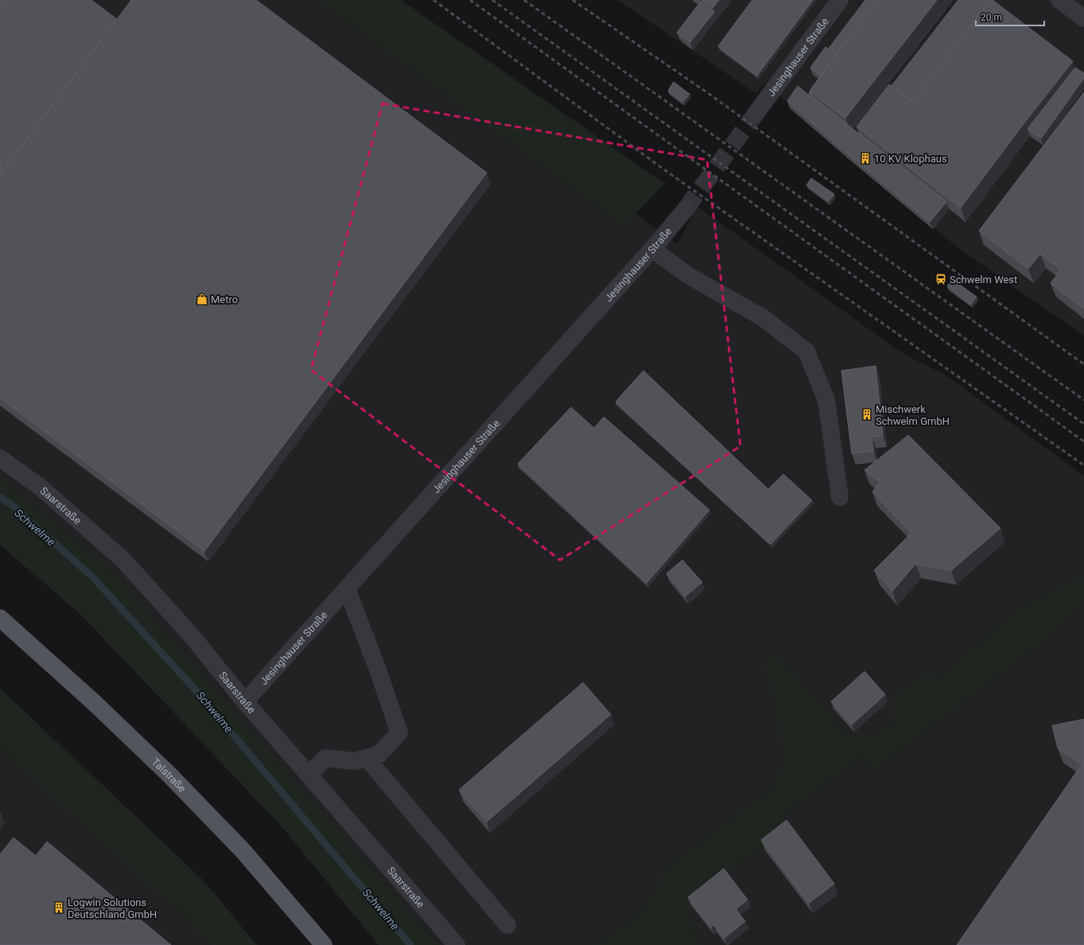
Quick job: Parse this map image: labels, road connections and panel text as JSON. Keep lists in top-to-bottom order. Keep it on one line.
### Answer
{"streets":{"main road":["Talstraße"],"street":["Jesinghauser Straße","Saarstraße"]},"crossings":[["Jesinghauser Straße","Saarstraße"]],"water":["Schwelme"],"places":{"building":["10 KV Klophaus","Mischwerk Schwelm GmbH","Logwin Solutions Deutschland GmbH"],"station":["Schwelm West"],"shop":["Metro"]},"scale_bar":"20 m"}
